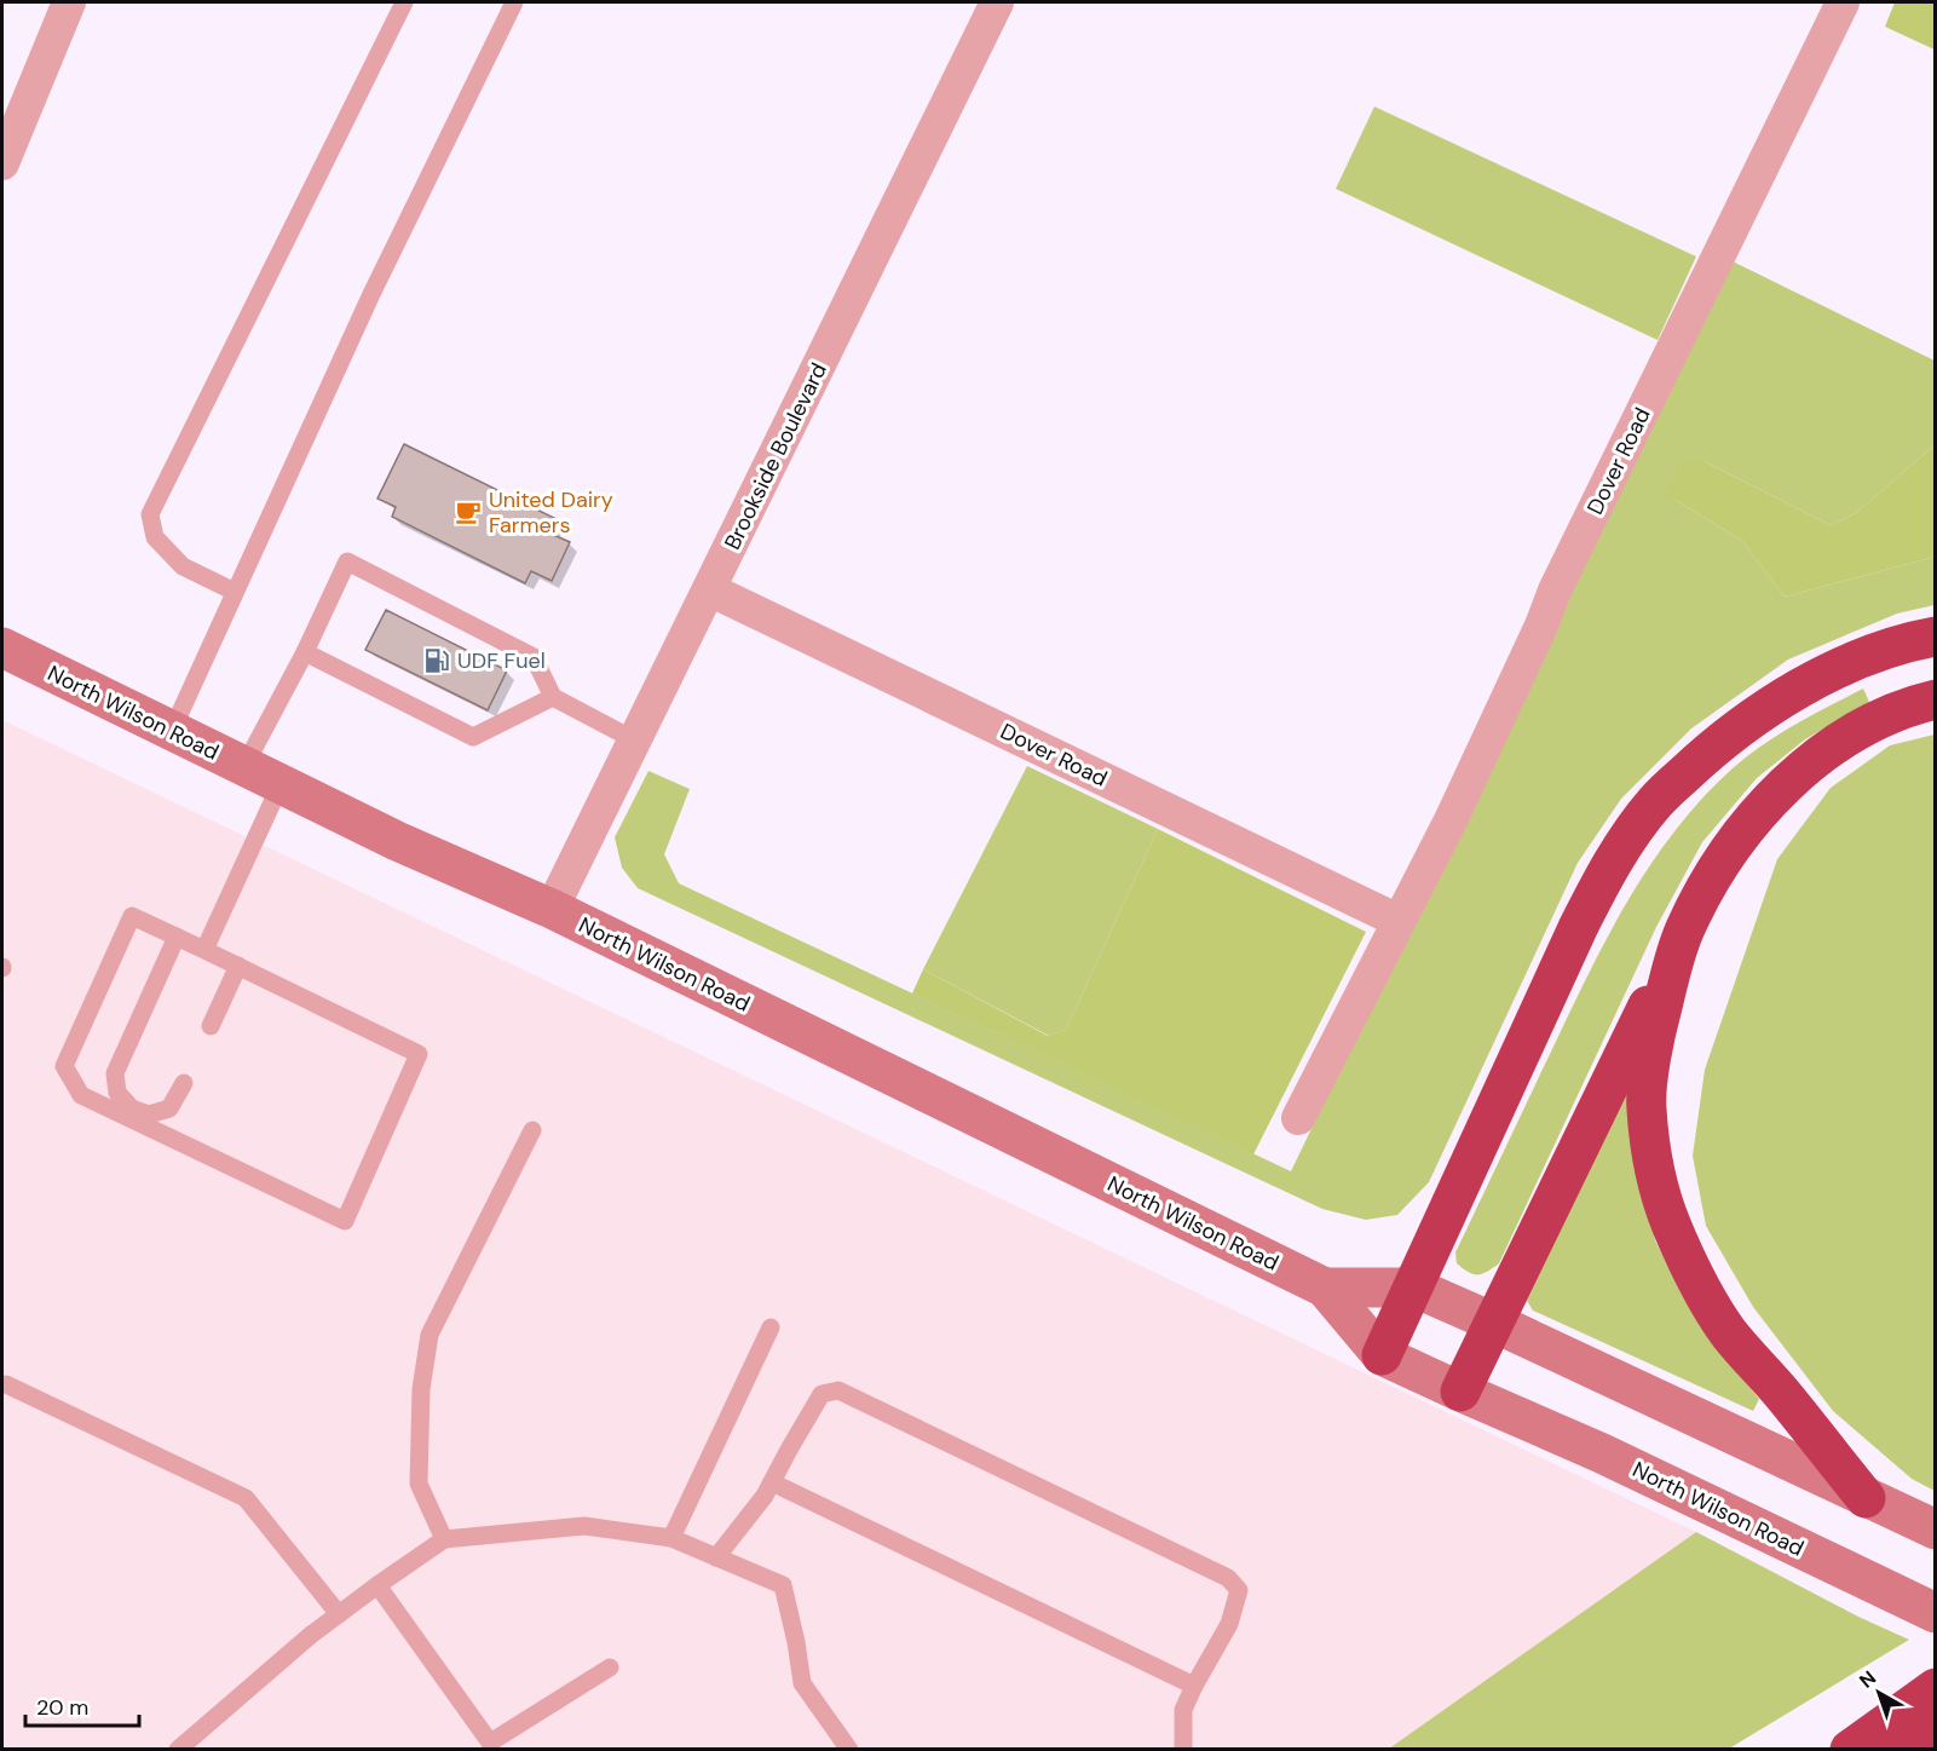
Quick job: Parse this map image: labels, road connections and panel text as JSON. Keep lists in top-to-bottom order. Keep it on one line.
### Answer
{"streets":{"main road":["North Wilson Road"],"street":["Brookside Boulevard","Dover Road"]},"crossings":[["Brookside Boulevard","Dover Road"],["Brookside Boulevard","North Wilson Road"]],"places":{"cafe":["United Dairy Farmers"],"fuel station":["UDF Fuel"]},"scale_bar":"20 m","north":"top left"}
